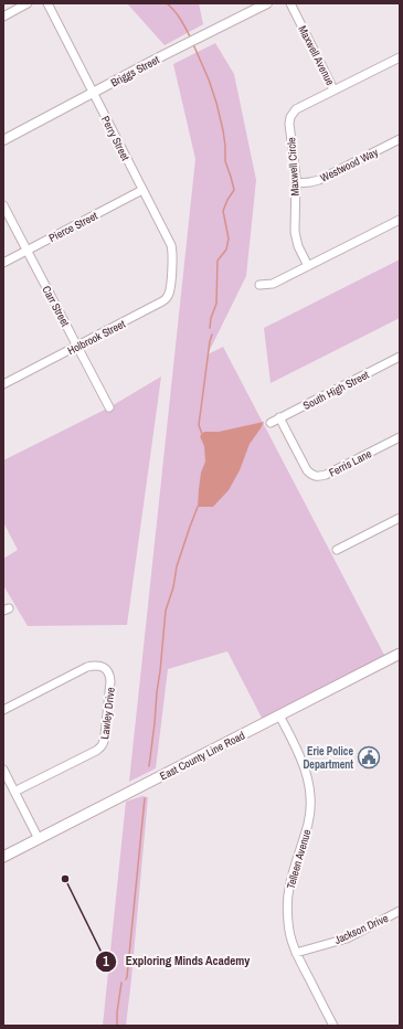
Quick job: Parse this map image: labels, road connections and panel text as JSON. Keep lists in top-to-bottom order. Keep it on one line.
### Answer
{"streets":{"main road":["East County Line Road"],"street":["Maxwell Avenue","Briggs Street","Perry Street","Westwood Way","Maxwell Circle","Pierce Street","Carr Street","Holbrook Street","South High Street","Ferris Lane","Lawley Drive","Telleen Avenue","Jackson Drive"]},"crossings":[["Maxwell Avenue","Maxwell Circle"],["Briggs Street","Perry Street"],["Perry Street","Pierce Street"],["Perry Street","Holbrook Street"],["Westwood Way","Maxwell Circle"],["Pierce Street","Carr Street"],["Carr Street","Holbrook Street"],["South High Street","Ferris Lane"],["East County Line Road","Telleen Avenue"],["Telleen Avenue","Jackson Drive"]],"places":{"public building":["Erie Police Department"],"other":["Exploring Minds Academy"]}}
